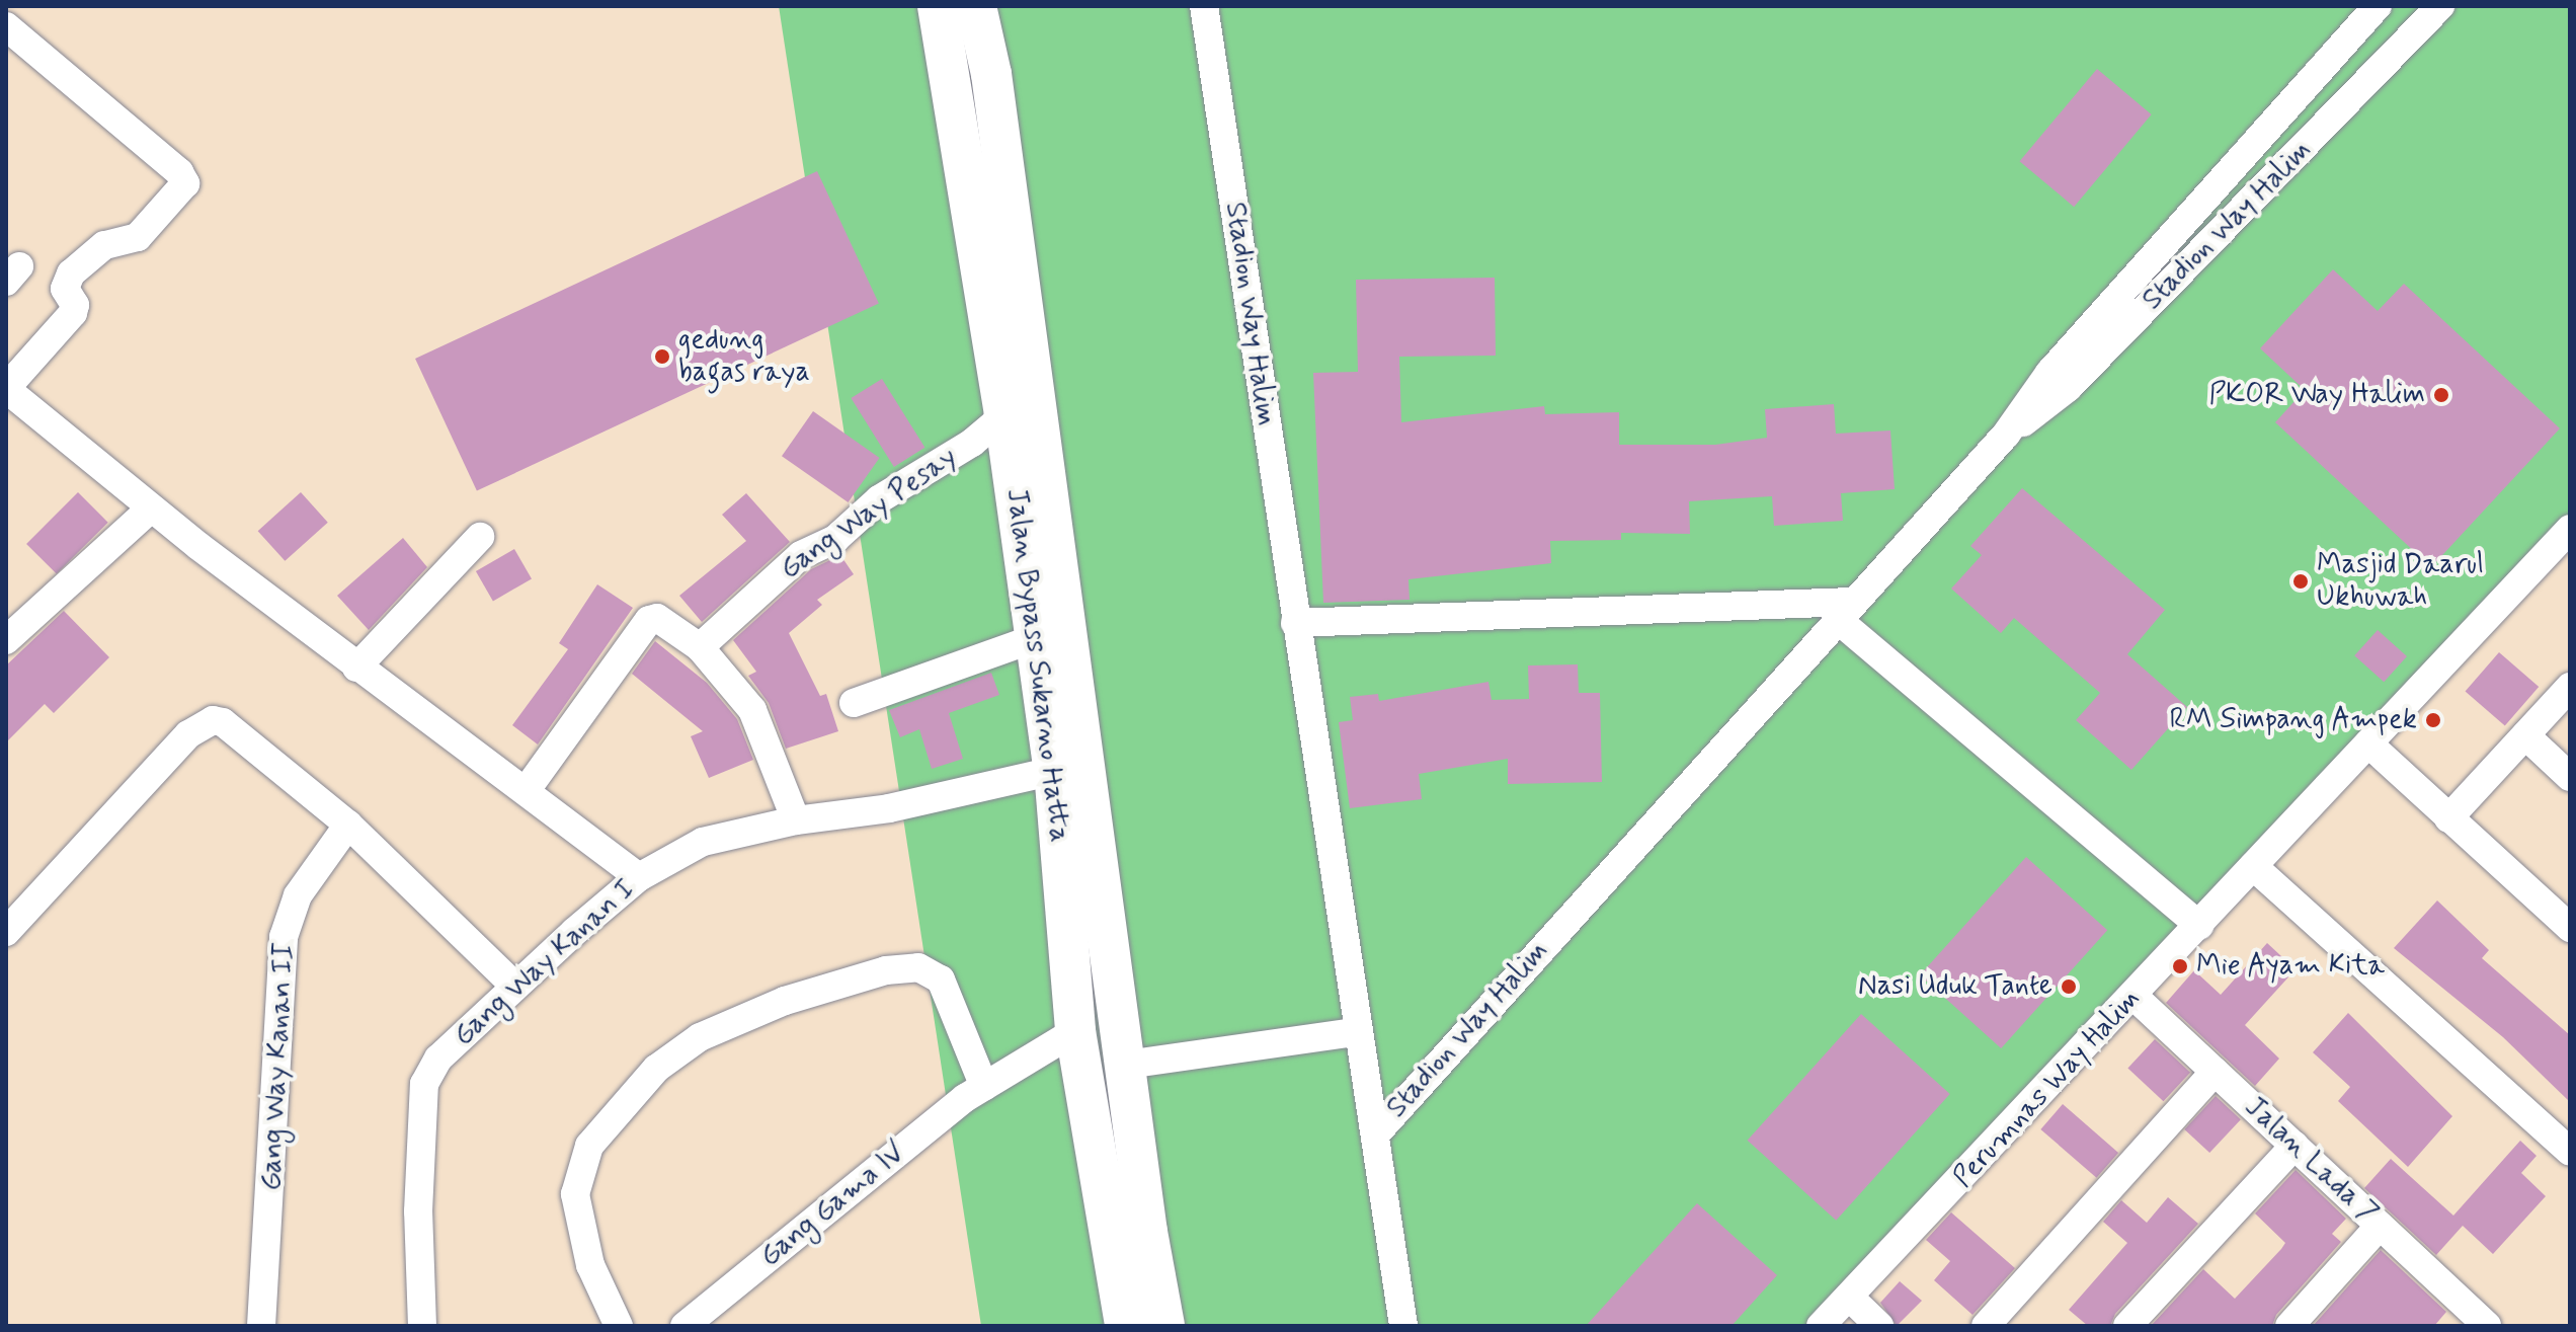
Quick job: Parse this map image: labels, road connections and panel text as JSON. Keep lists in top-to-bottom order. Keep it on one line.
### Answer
{"streets":{"highway":["Jalan Bypass Sukarno Hatta"],"street":["Stadion Way Halim","Gang Way Pesay","Gang Way Kanan I","Gang Way Kanan II","Perumnas Way Halim","Jalan Lada 7","Gang Gama IV"]},"crossings":[["Gang Way Pesay","Jalan Bypass Sukarno Hatta"],["Jalan Bypass Sukarno Hatta","Gang Way Kanan I"],["Jalan Bypass Sukarno Hatta","Gang Gama IV"],["Perumnas Way Halim","Jalan Lada 7"]],"places":["gedung bagas raya","PKOR Way Halim","Masjid Daarul Ukhuwah","RM Simpang Ampek","Mie Ayam Kita","Nasi Uduk Tante"]}
